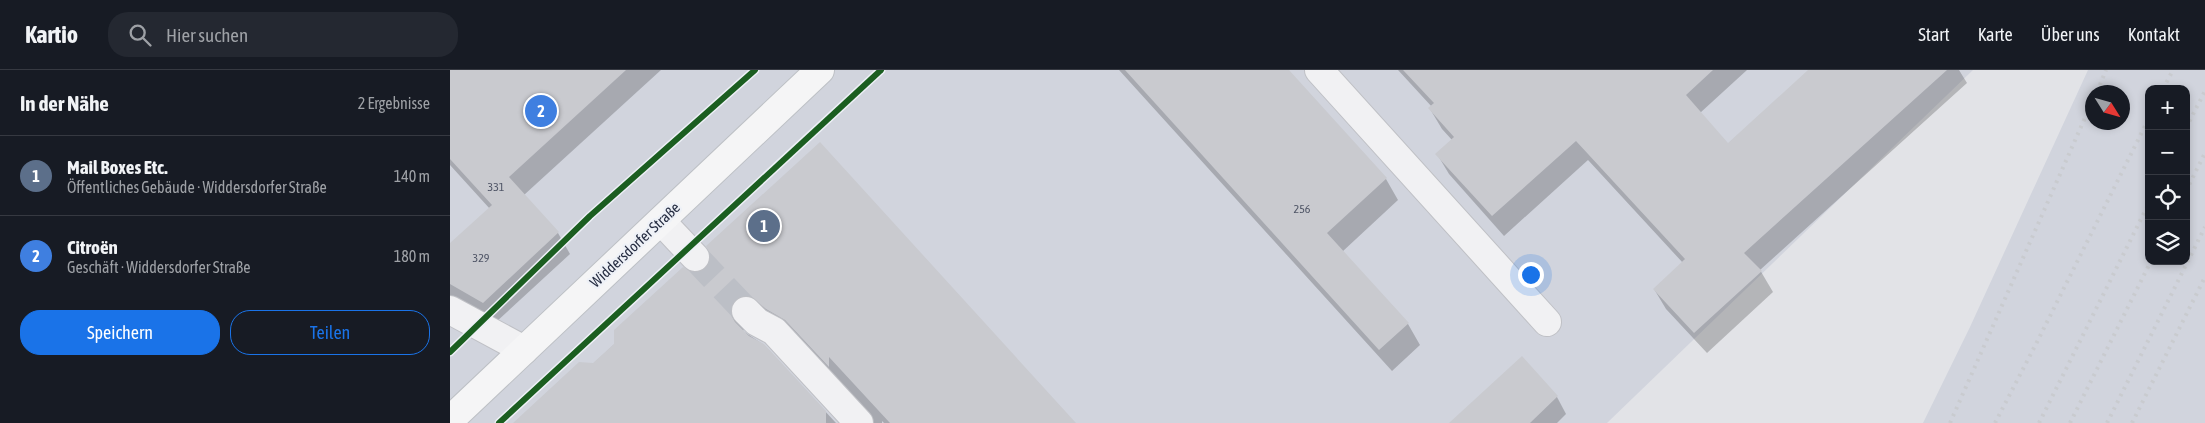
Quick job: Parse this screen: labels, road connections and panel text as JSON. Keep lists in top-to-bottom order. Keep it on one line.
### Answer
{"streets":{"main road":["Widdersdorfer Straße"]},"house_numbers":["331","256","329"],"north":"bottom right","page":{"header":"Kartio","search":"Hier suchen","nav":["Start","Karte","Über uns","Kontakt"],"heading":["In der Nähe","2 Ergebnisse"],"map_buttons":["+","−"],"pins":["2","1"],"list":[{"mark":"1","name":"Mail Boxes Etc.","note":"Öffentliches Gebäude · Widdersdorfer Straße","value":"140 m"},{"mark":"2","name":"Citroën","note":"Geschäft · Widdersdorfer Straße","value":"180 m"}],"buttons":["Speichern","Teilen"]}}
